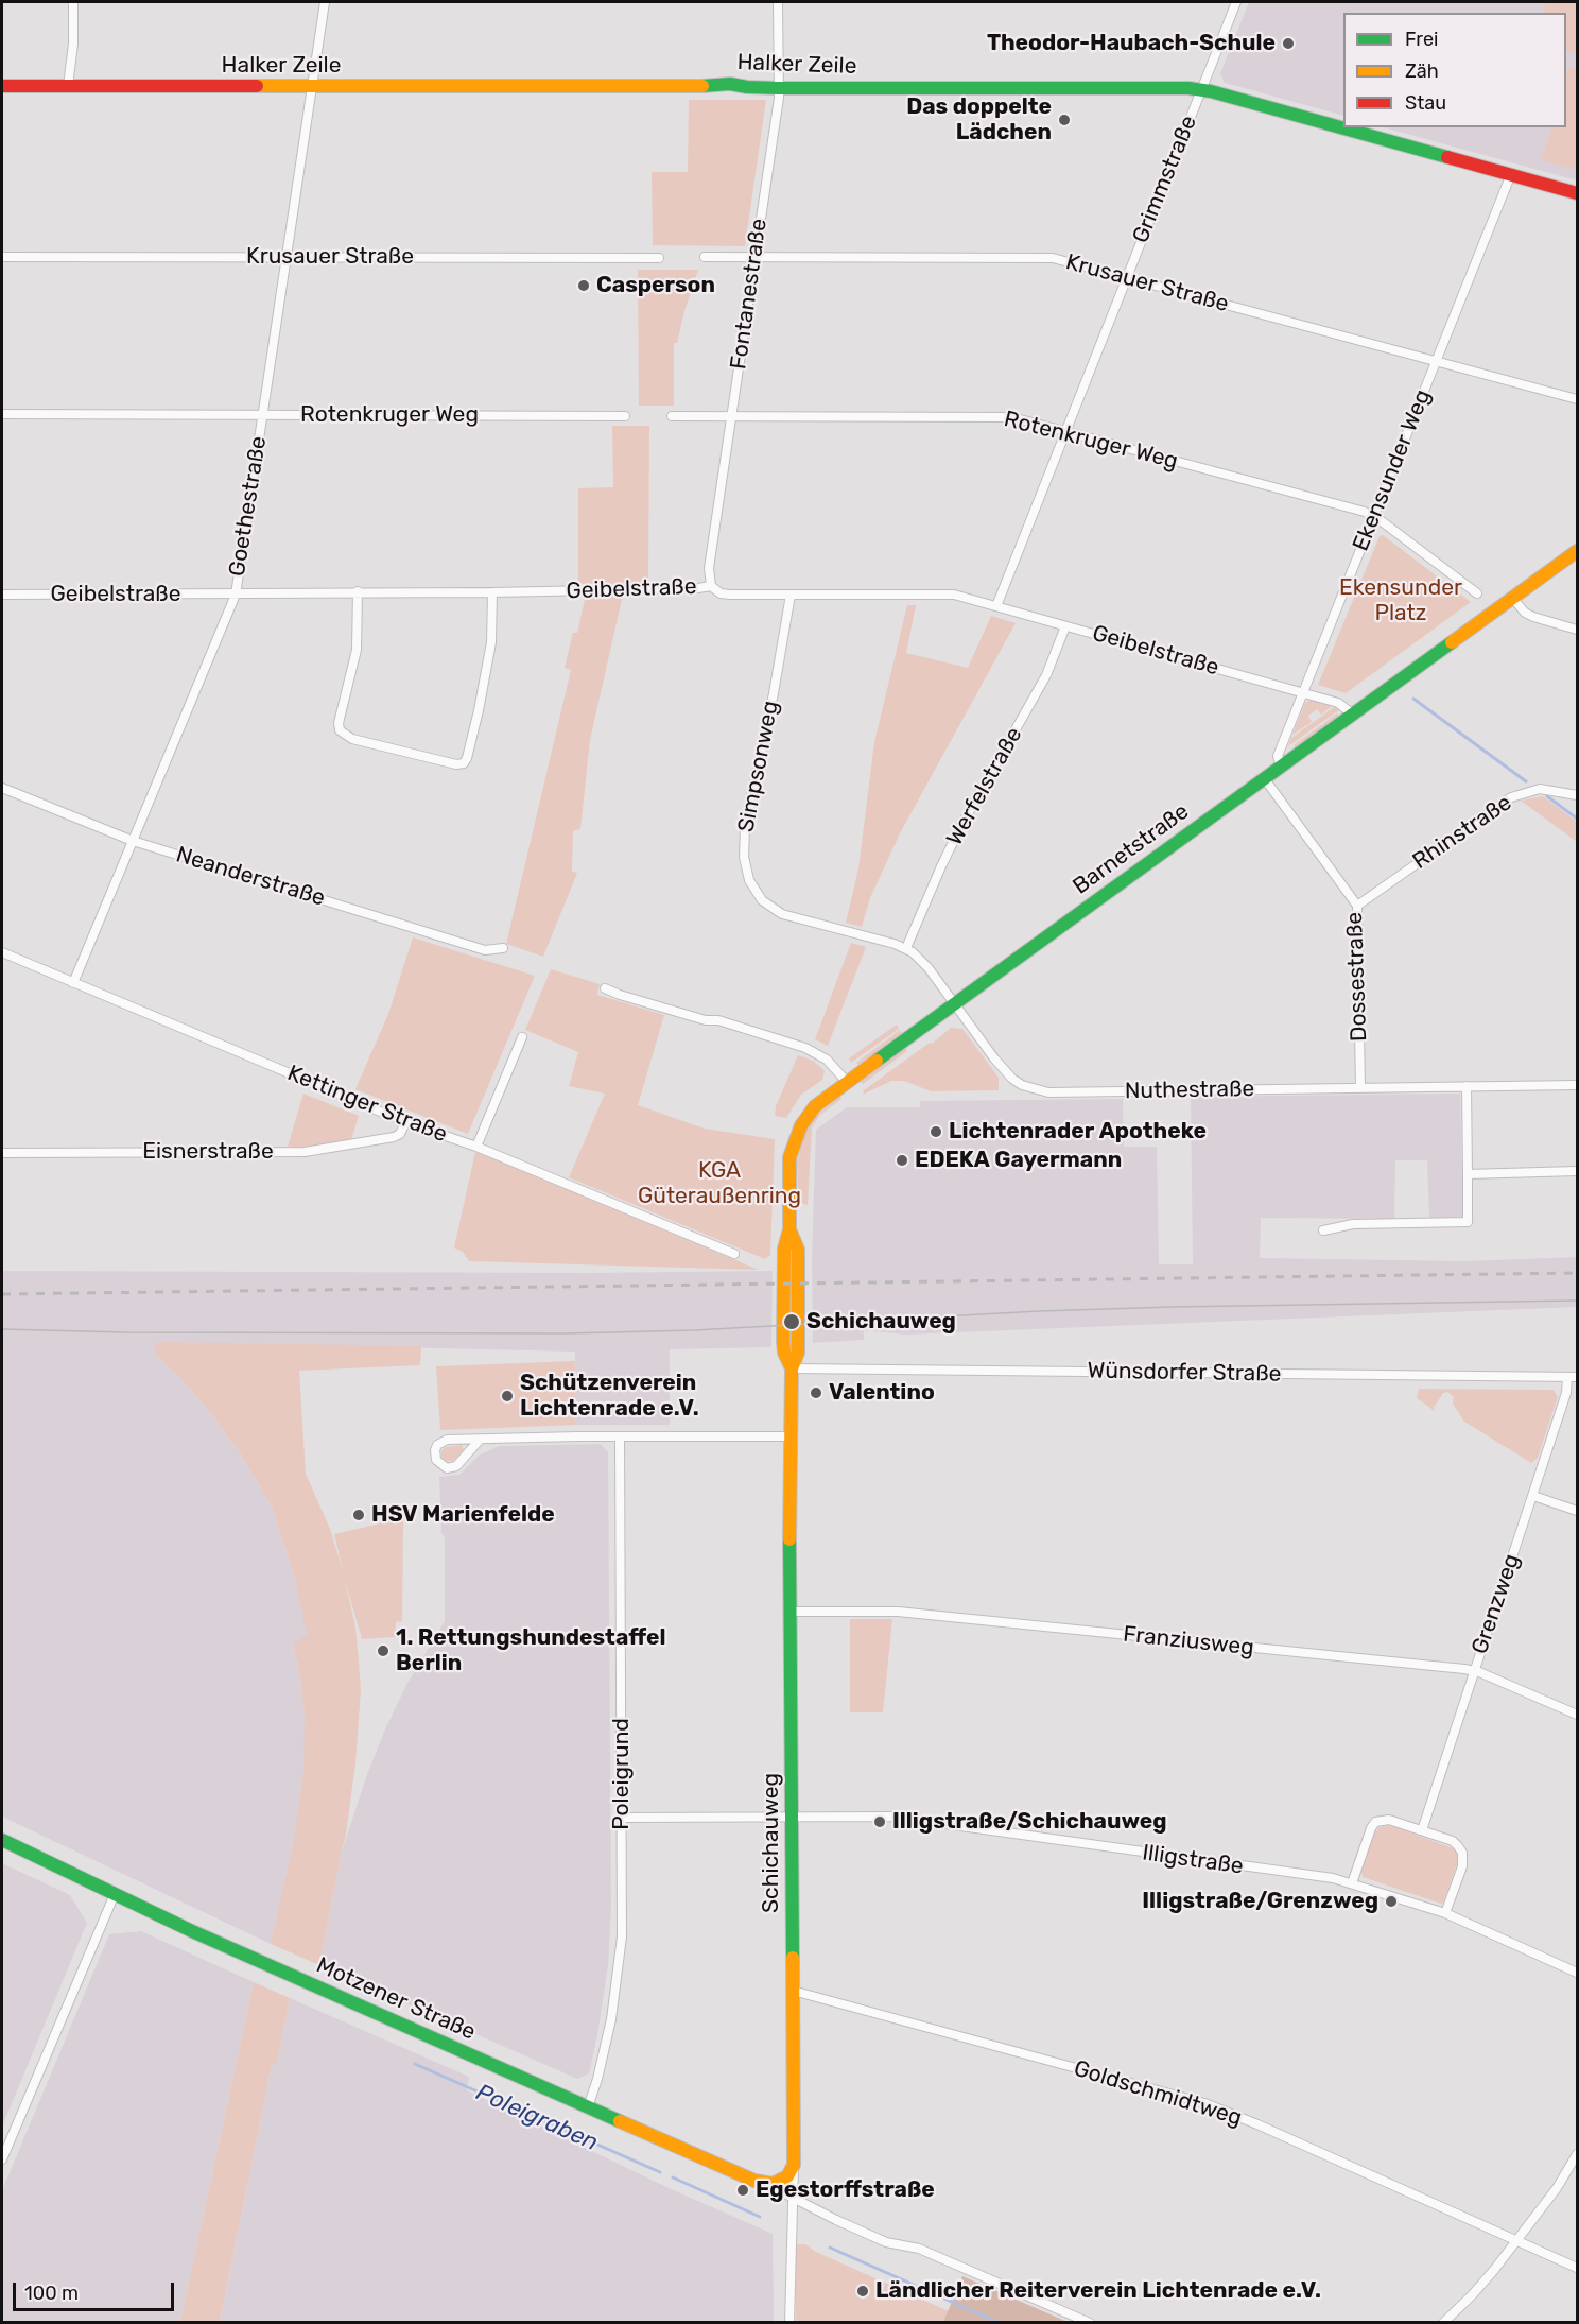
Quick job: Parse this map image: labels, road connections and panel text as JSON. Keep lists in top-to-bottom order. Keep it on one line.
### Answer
{"streets":{"street":["Halker Zeile","Grimmstraße","Krusauer Straße","Fontanestraße","Rotenkruger Weg","Ekensunder Weg","Goethestraße","Geibelstraße","Simpsonweg","Werfelstraße","Rhinstraße","Barnetstraße","Neanderstraße","Dossestraße","Nuthestraße","Kettinger Straße","Eisnerstraße","Wünsdorfer Straße","Grenzweg","Franziusweg","Poleigrund","Schichauweg","Illigstraße","Motzener Straße","Goldschmidtweg"]},"crossings":[["Halker Zeile","Grimmstraße"],["Halker Zeile","Fontanestraße"],["Halker Zeile","Ekensunder Weg"],["Halker Zeile","Goethestraße"],["Grimmstraße","Krusauer Straße"],["Grimmstraße","Rotenkruger Weg"],["Grimmstraße","Geibelstraße"],["Krusauer Straße","Fontanestraße"],["Krusauer Straße","Ekensunder Weg"],["Krusauer Straße","Goethestraße"],["Fontanestraße","Rotenkruger Weg"],["Fontanestraße","Geibelstraße"],["Rotenkruger Weg","Ekensunder Weg"],["Rotenkruger Weg","Goethestraße"],["Ekensunder Weg","Geibelstraße"],["Ekensunder Weg","Barnetstraße"],["Goethestraße","Geibelstraße"],["Goethestraße","Neanderstraße"],["Goethestraße","Kettinger Straße"],["Geibelstraße","Simpsonweg"],["Geibelstraße","Werfelstraße"],["Geibelstraße","Barnetstraße"],["Simpsonweg","Werfelstraße"],["Simpsonweg","Barnetstraße"],["Simpsonweg","Nuthestraße"],["Rhinstraße","Dossestraße"],["Barnetstraße","Dossestraße"],["Barnetstraße","Nuthestraße"],["Barnetstraße","Wünsdorfer Straße"],["Barnetstraße","Schichauweg"],["Dossestraße","Nuthestraße"],["Kettinger Straße","Eisnerstraße"],["Wünsdorfer Straße","Grenzweg"],["Wünsdorfer Straße","Schichauweg"],["Grenzweg","Franziusweg"],["Franziusweg","Schichauweg"],["Poleigrund","Illigstraße"],["Poleigrund","Motzener Straße"],["Schichauweg","Illigstraße"],["Schichauweg","Goldschmidtweg"]],"water":["Poleigraben"],"parks":["Ekensunder Platz","KGA Güteraußenring"],"places":["Theodor-Haubach-Schule","Das doppelte Lädchen","Casperson","Lichtenrader Apotheke","EDEKA Gayermann","Schichauweg","Valentino","Schützenverein Lichtenrade e.V.","HSV Marienfelde","1. Rettungshundestaffel Berlin","Illigstraße/Schichauweg","Illigstraße/Grenzweg","Egestorffstraße","Ländlicher Reiterverein Lichtenrade e.V."],"legend":["Frei","Zäh","Stau"],"scale_bar":"100 m"}
